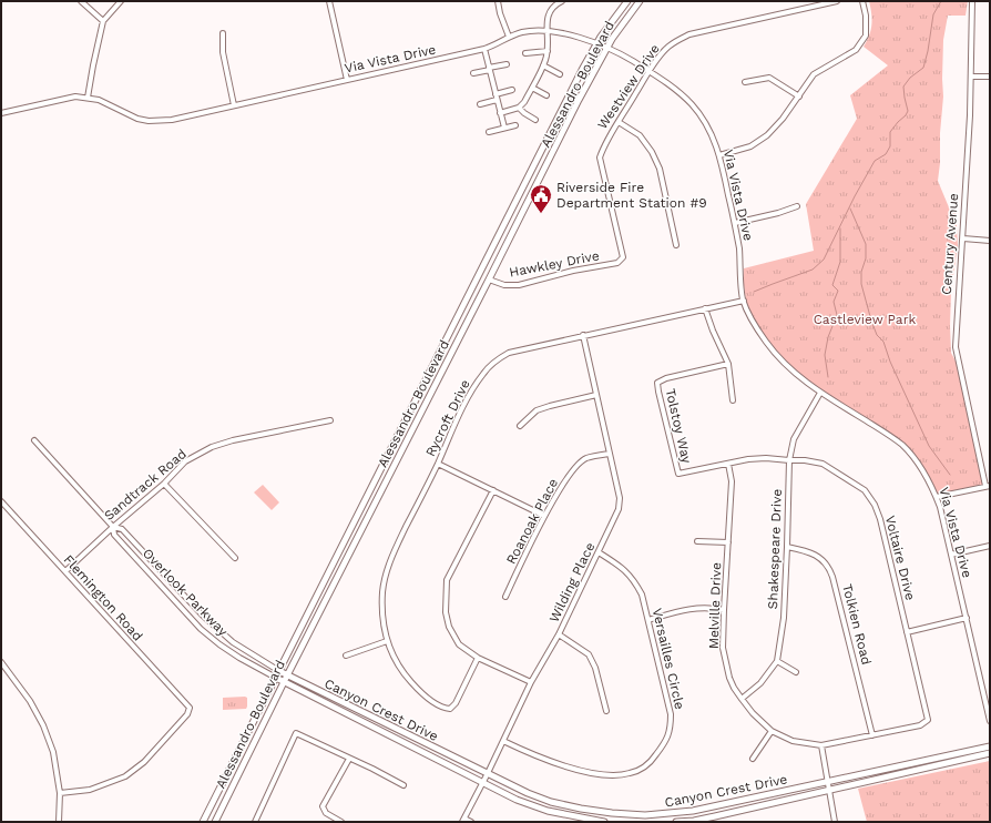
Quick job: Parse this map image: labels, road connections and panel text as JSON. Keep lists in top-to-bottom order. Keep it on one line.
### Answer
{"streets":{"main road":["Alessandro Boulevard","Canyon Crest Drive"],"street":["Via Vista Drive","Westview Drive","Century Avenue","Hawkley Drive","Rycroft Drive","Tolstoy Way","Sandtrack Road","Roanoak Place","Shakespeare Drive","Voltaire Drive","Wilding Place","Overlook Parkway","Flemington Road","Melville Drive","Tolkien Road","Versailles Circle"]},"crossings":[["Via Vista Drive","Alessandro Boulevard"],["Via Vista Drive","Westview Drive"],["Via Vista Drive","Rycroft Drive"],["Via Vista Drive","Shakespeare Drive"],["Alessandro Boulevard","Hawkley Drive"],["Alessandro Boulevard","Overlook Parkway"],["Alessandro Boulevard","Canyon Crest Drive"],["Westview Drive","Hawkley Drive"],["Rycroft Drive","Wilding Place"],["Tolstoy Way","Voltaire Drive"],["Sandtrack Road","Overlook Parkway"],["Sandtrack Road","Flemington Road"],["Roanoak Place","Wilding Place"],["Shakespeare Drive","Voltaire Drive"],["Shakespeare Drive","Melville Drive"],["Shakespeare Drive","Tolkien Road"],["Voltaire Drive","Melville Drive"],["Wilding Place","Versailles Circle"],["Wilding Place","Canyon Crest Drive"],["Overlook Parkway","Canyon Crest Drive"],["Melville Drive","Tolkien Road"]],"parks":["Castleview Park"],"places":{"public building":["Riverside Fire Department Station #9"]}}
